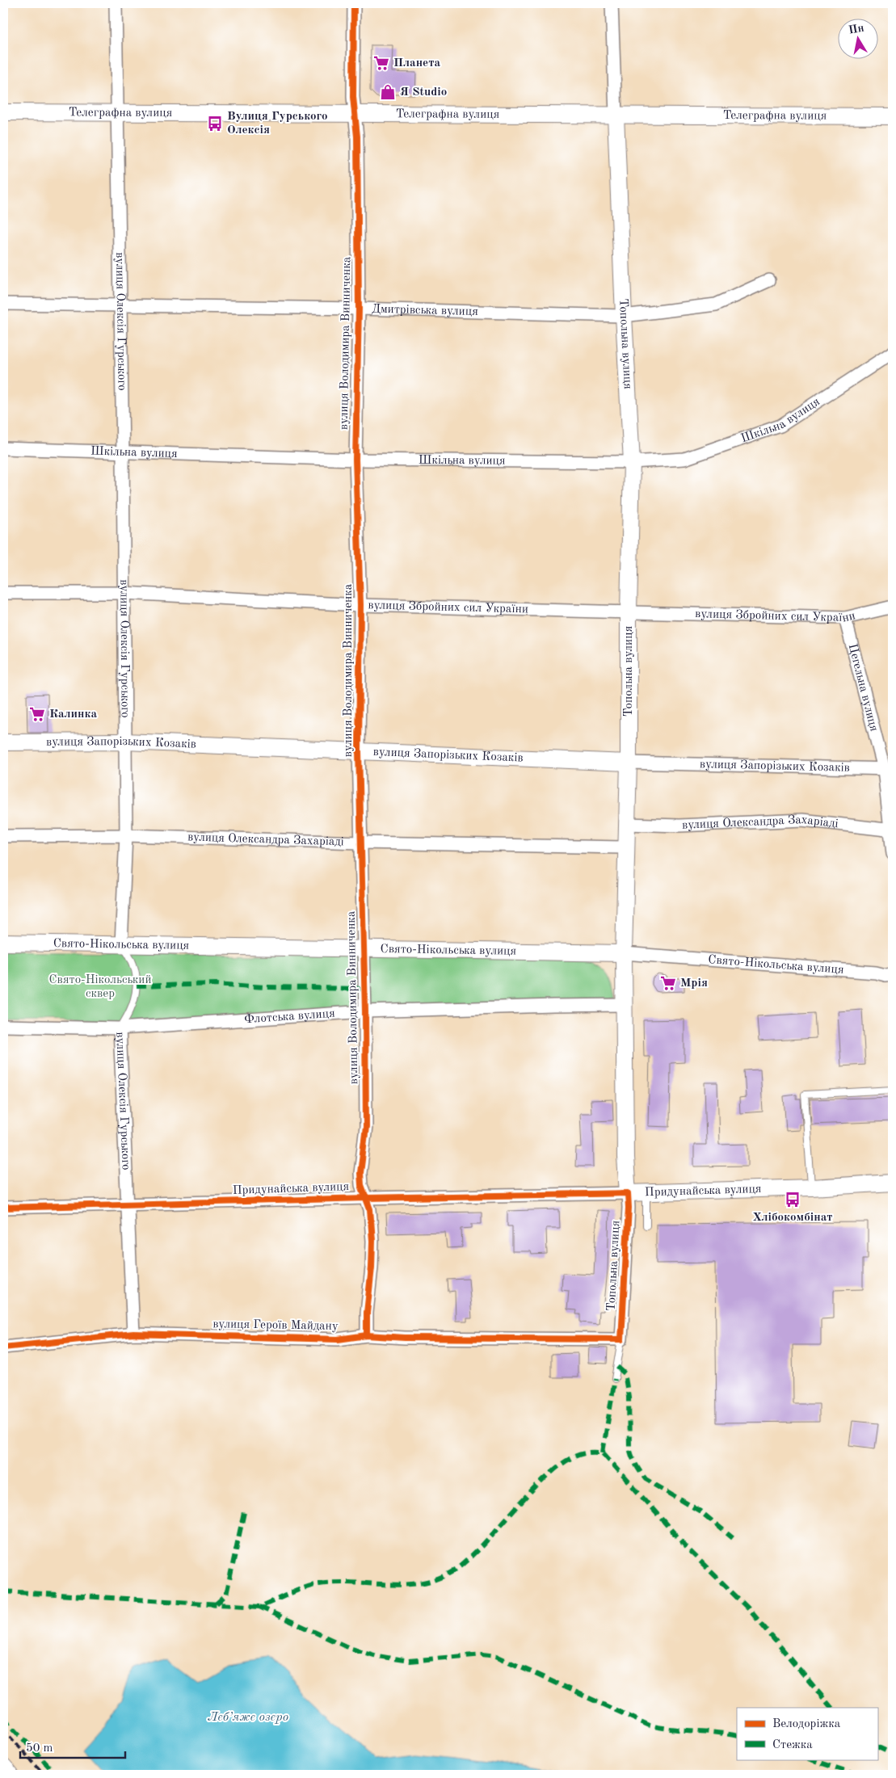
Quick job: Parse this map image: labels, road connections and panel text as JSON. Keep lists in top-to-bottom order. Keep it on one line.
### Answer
{"streets":{"main road":["Телеграфна вулиця","Топольна вулиця","вулиця Запорізьких Козаків","Свято-Нікольська вулиця","Придунайська вулиця"],"street":["Дмитрівська вулиця","вулиця Олексія Гурського","вулиця Володимира Винниченка","Шкільна вулиця","вулиця Збройних сил України","Цегельна вулиця","вулиця Олександра Захаріаді","Флотська вулиця","вулиця Героїв Майдану"]},"crossings":[["Телеграфна вулиця","вулиця Олексія Гурського"],["Телеграфна вулиця","вулиця Володимира Винниченка"],["Телеграфна вулиця","Топольна вулиця"],["Дмитрівська вулиця","вулиця Олексія Гурського"],["Дмитрівська вулиця","вулиця Володимира Винниченка"],["Дмитрівська вулиця","Топольна вулиця"],["вулиця Олексія Гурського","Шкільна вулиця"],["вулиця Олексія Гурського","вулиця Збройних сил України"],["вулиця Олексія Гурського","вулиця Запорізьких Козаків"],["вулиця Олексія Гурського","вулиця Олександра Захаріаді"],["вулиця Олексія Гурського","Свято-Нікольська вулиця"],["вулиця Олексія Гурського","Флотська вулиця"],["вулиця Олексія Гурського","Придунайська вулиця"],["вулиця Олексія Гурського","вулиця Героїв Майдану"],["вулиця Володимира Винниченка","Шкільна вулиця"],["вулиця Володимира Винниченка","вулиця Збройних сил України"],["вулиця Володимира Винниченка","вулиця Запорізьких Козаків"],["вулиця Володимира Винниченка","вулиця Олександра Захаріаді"],["вулиця Володимира Винниченка","Свято-Нікольська вулиця"],["вулиця Володимира Винниченка","Флотська вулиця"],["вулиця Володимира Винниченка","Придунайська вулиця"],["вулиця Володимира Винниченка","вулиця Героїв Майдану"],["Топольна вулиця","Шкільна вулиця"],["Топольна вулиця","вулиця Збройних сил України"],["Топольна вулиця","вулиця Запорізьких Козаків"],["Топольна вулиця","вулиця Олександра Захаріаді"],["Топольна вулиця","Свято-Нікольська вулиця"],["Топольна вулиця","Флотська вулиця"],["Топольна вулиця","Придунайська вулиця"],["Топольна вулиця","вулиця Героїв Майдану"],["вулиця Збройних сил України","Цегельна вулиця"],["Цегельна вулиця","вулиця Запорізьких Козаків"],["Цегельна вулиця","вулиця Олександра Захаріаді"]],"water":["Леб’яже озеро"],"parks":["Свято-Нікольський сквер"],"places":{"supermarket":["Планета","Калинка","Мрія"],"shop":["Я Studio"],"bus stop":["Вулиця Гурського Олексія","Хлібокомбінат"]},"legend":["Велодоріжка","Стежка"],"scale_bar":"50 m","north":"top"}
